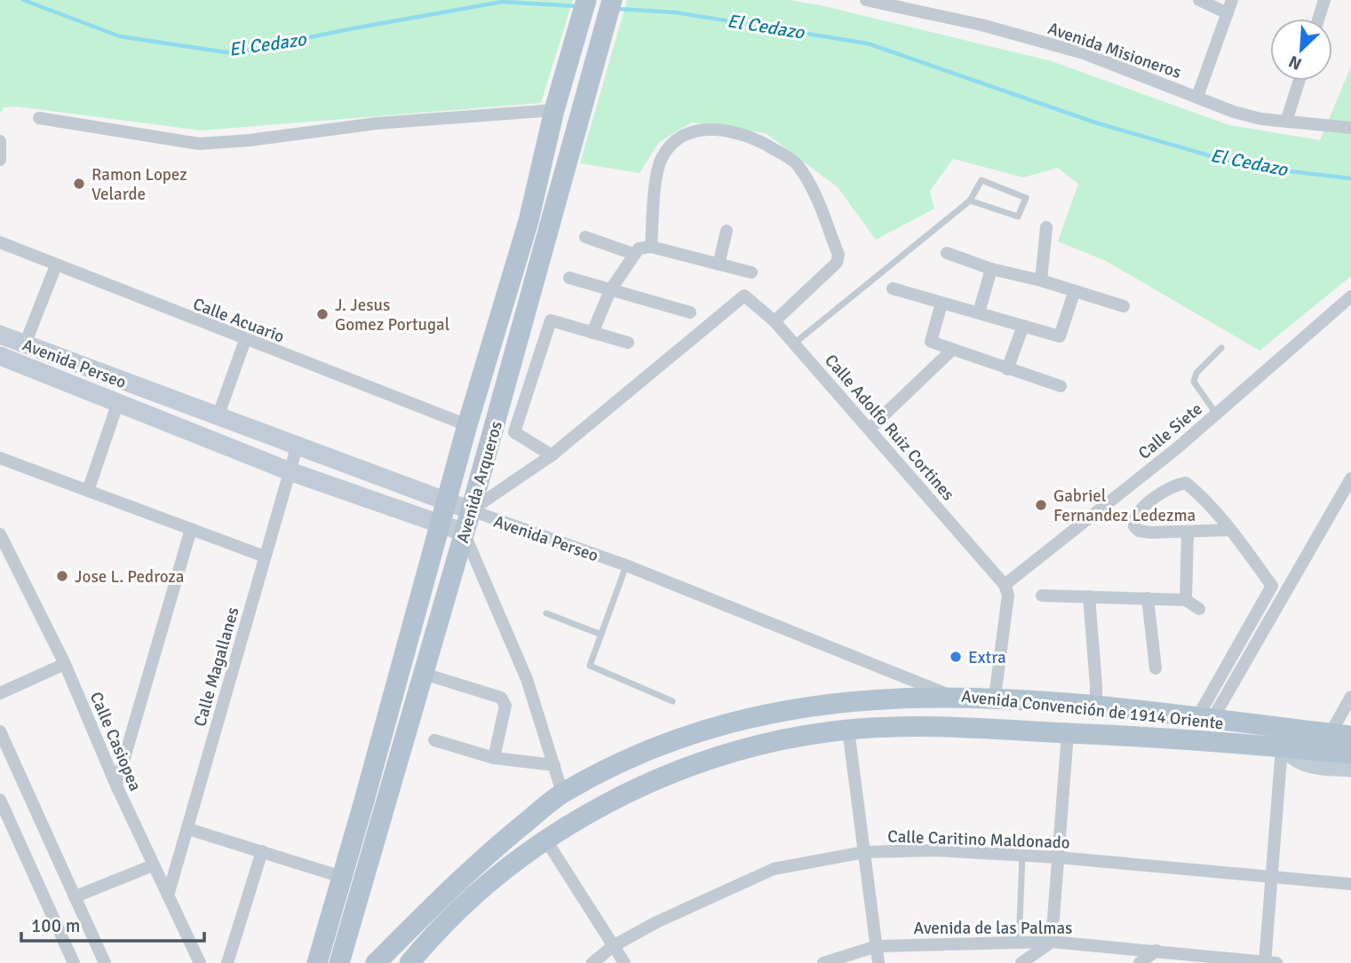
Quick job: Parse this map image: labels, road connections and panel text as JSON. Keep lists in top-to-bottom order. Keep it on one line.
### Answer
{"streets":{"main road":["Avenida Perseo","Avenida Arqueros","Avenida Convención de 1914 Oriente"],"street":["Avenida Misioneros","Calle Acuario","Calle Adolfo Ruiz Cortines","Calle Siete","Calle Magallanes","Calle Casiopea","Calle Caritino Maldonado","Avenida de las Palmas"]},"crossings":[["Calle Acuario","Avenida Arqueros"],["Avenida Perseo","Avenida Arqueros"],["Avenida Perseo","Calle Magallanes"],["Avenida Perseo","Avenida Convención de 1914 Oriente"],["Calle Adolfo Ruiz Cortines","Calle Siete"],["Calle Magallanes","Calle Casiopea"]],"water":["El Cedazo"],"places":["Ramon Lopez Velarde","J. Jesus Gomez Portugal","Gabriel Fernandez Ledezma","Jose L. Pedroza","Extra"],"scale_bar":"100 m","north":"bottom left"}
